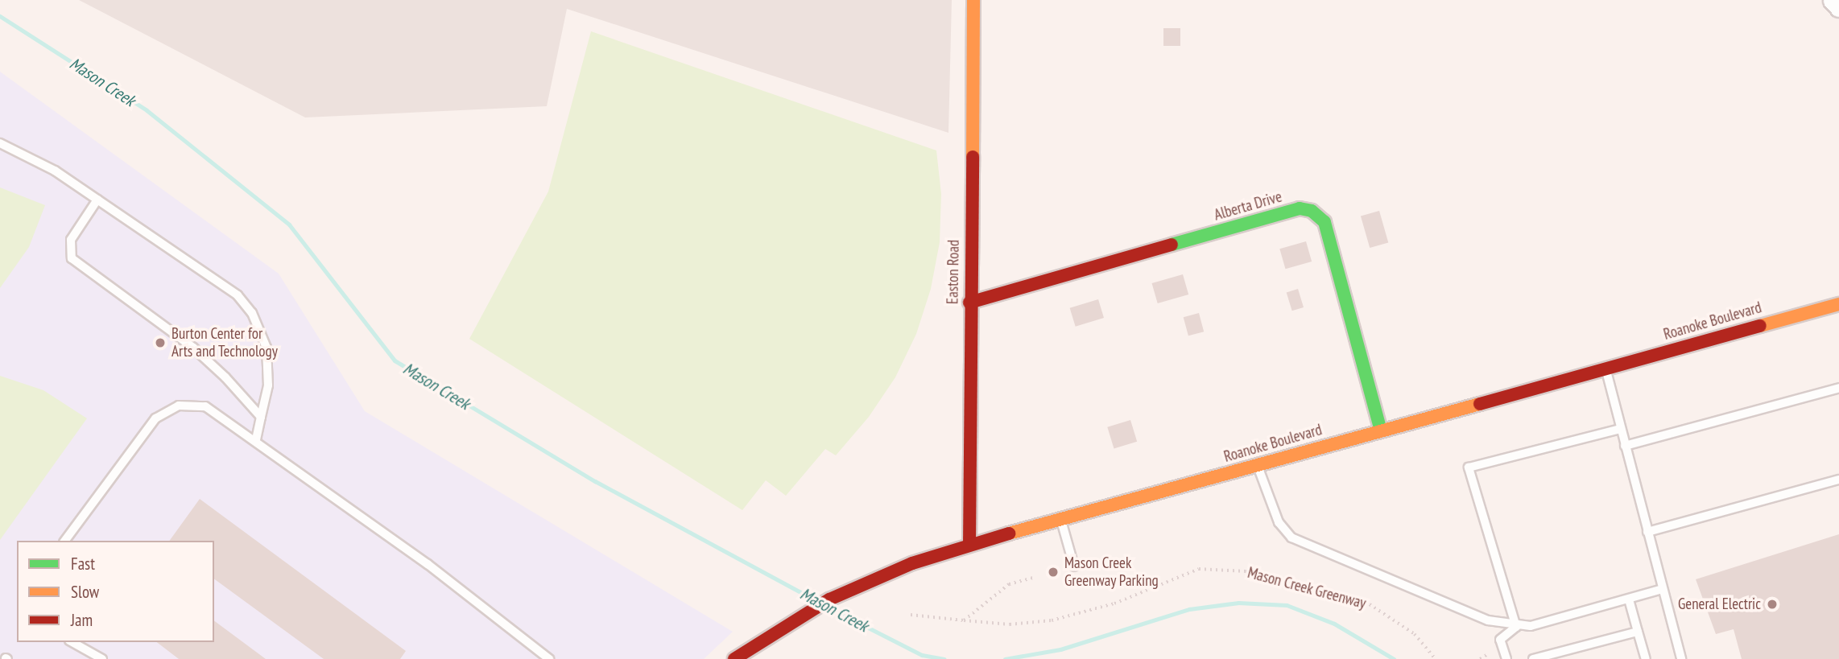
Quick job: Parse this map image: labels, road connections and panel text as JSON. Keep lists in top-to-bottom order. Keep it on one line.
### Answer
{"streets":{"main road":["Alberta Drive","Easton Road","Roanoke Boulevard"],"path":["Mason Creek Greenway"]},"crossings":[["Alberta Drive","Easton Road"],["Alberta Drive","Roanoke Boulevard"],["Easton Road","Roanoke Boulevard"]],"water":["Mason Creek"],"places":["Burton Center for Arts and Technology","Mason Creek Greenway Parking","General Electric"],"legend":["Fast","Slow","Jam"]}
